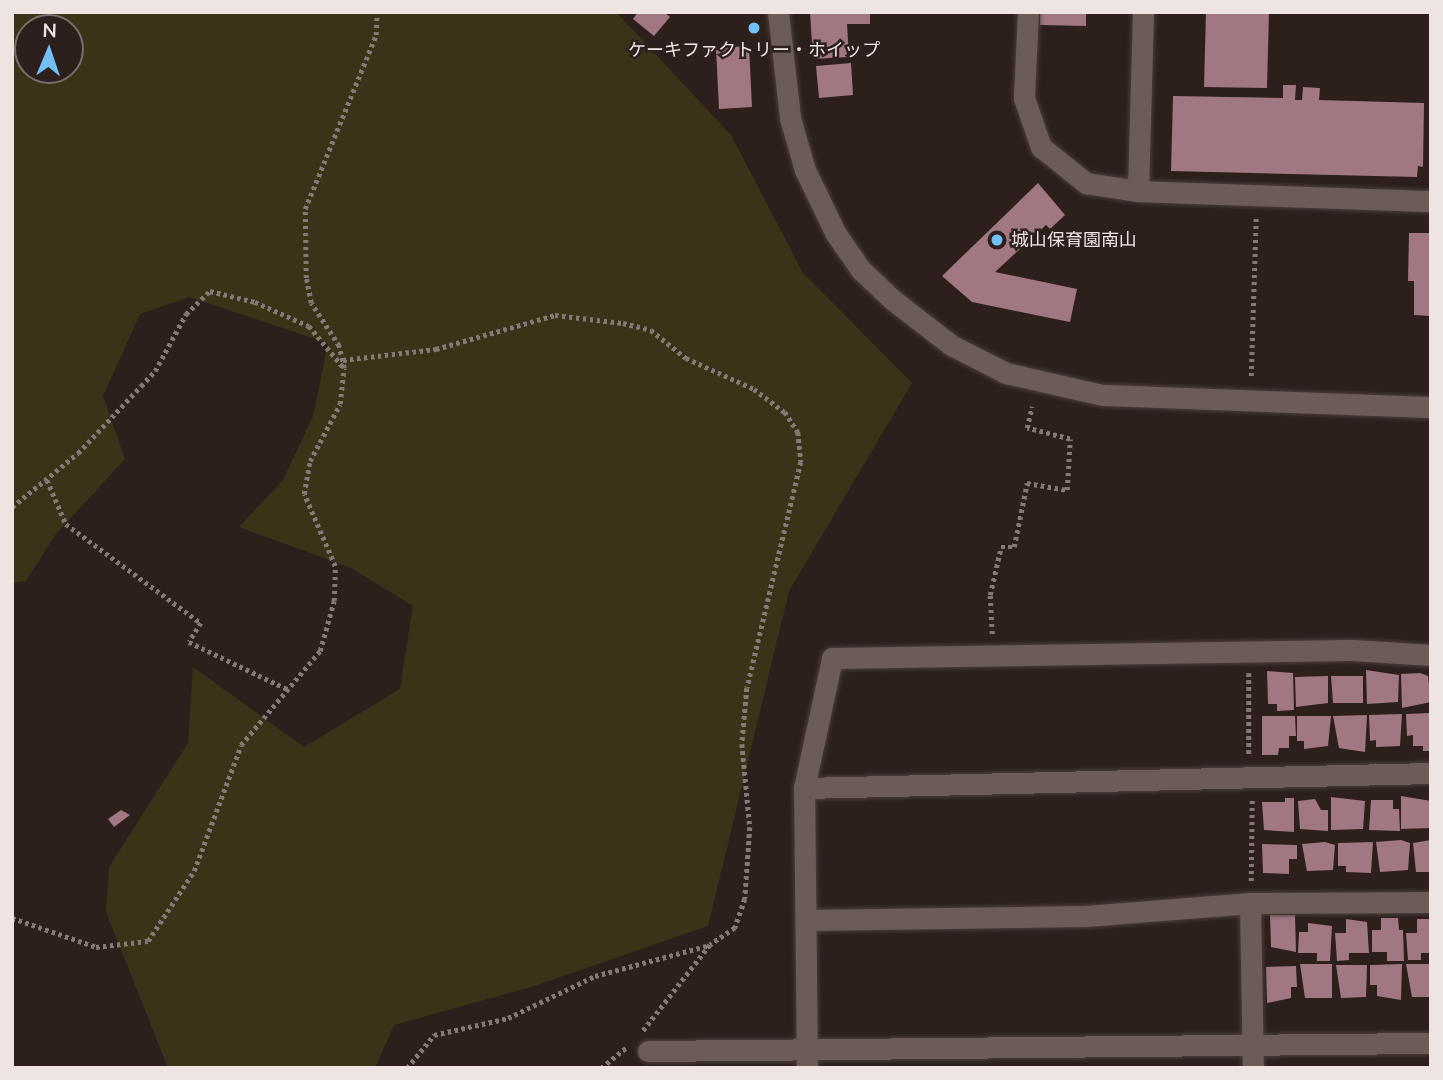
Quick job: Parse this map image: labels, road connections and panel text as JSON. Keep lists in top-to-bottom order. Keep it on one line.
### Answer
{"places":["ケーキファクトリー・ホイップ","城山保育園南山"],"north":"top"}
